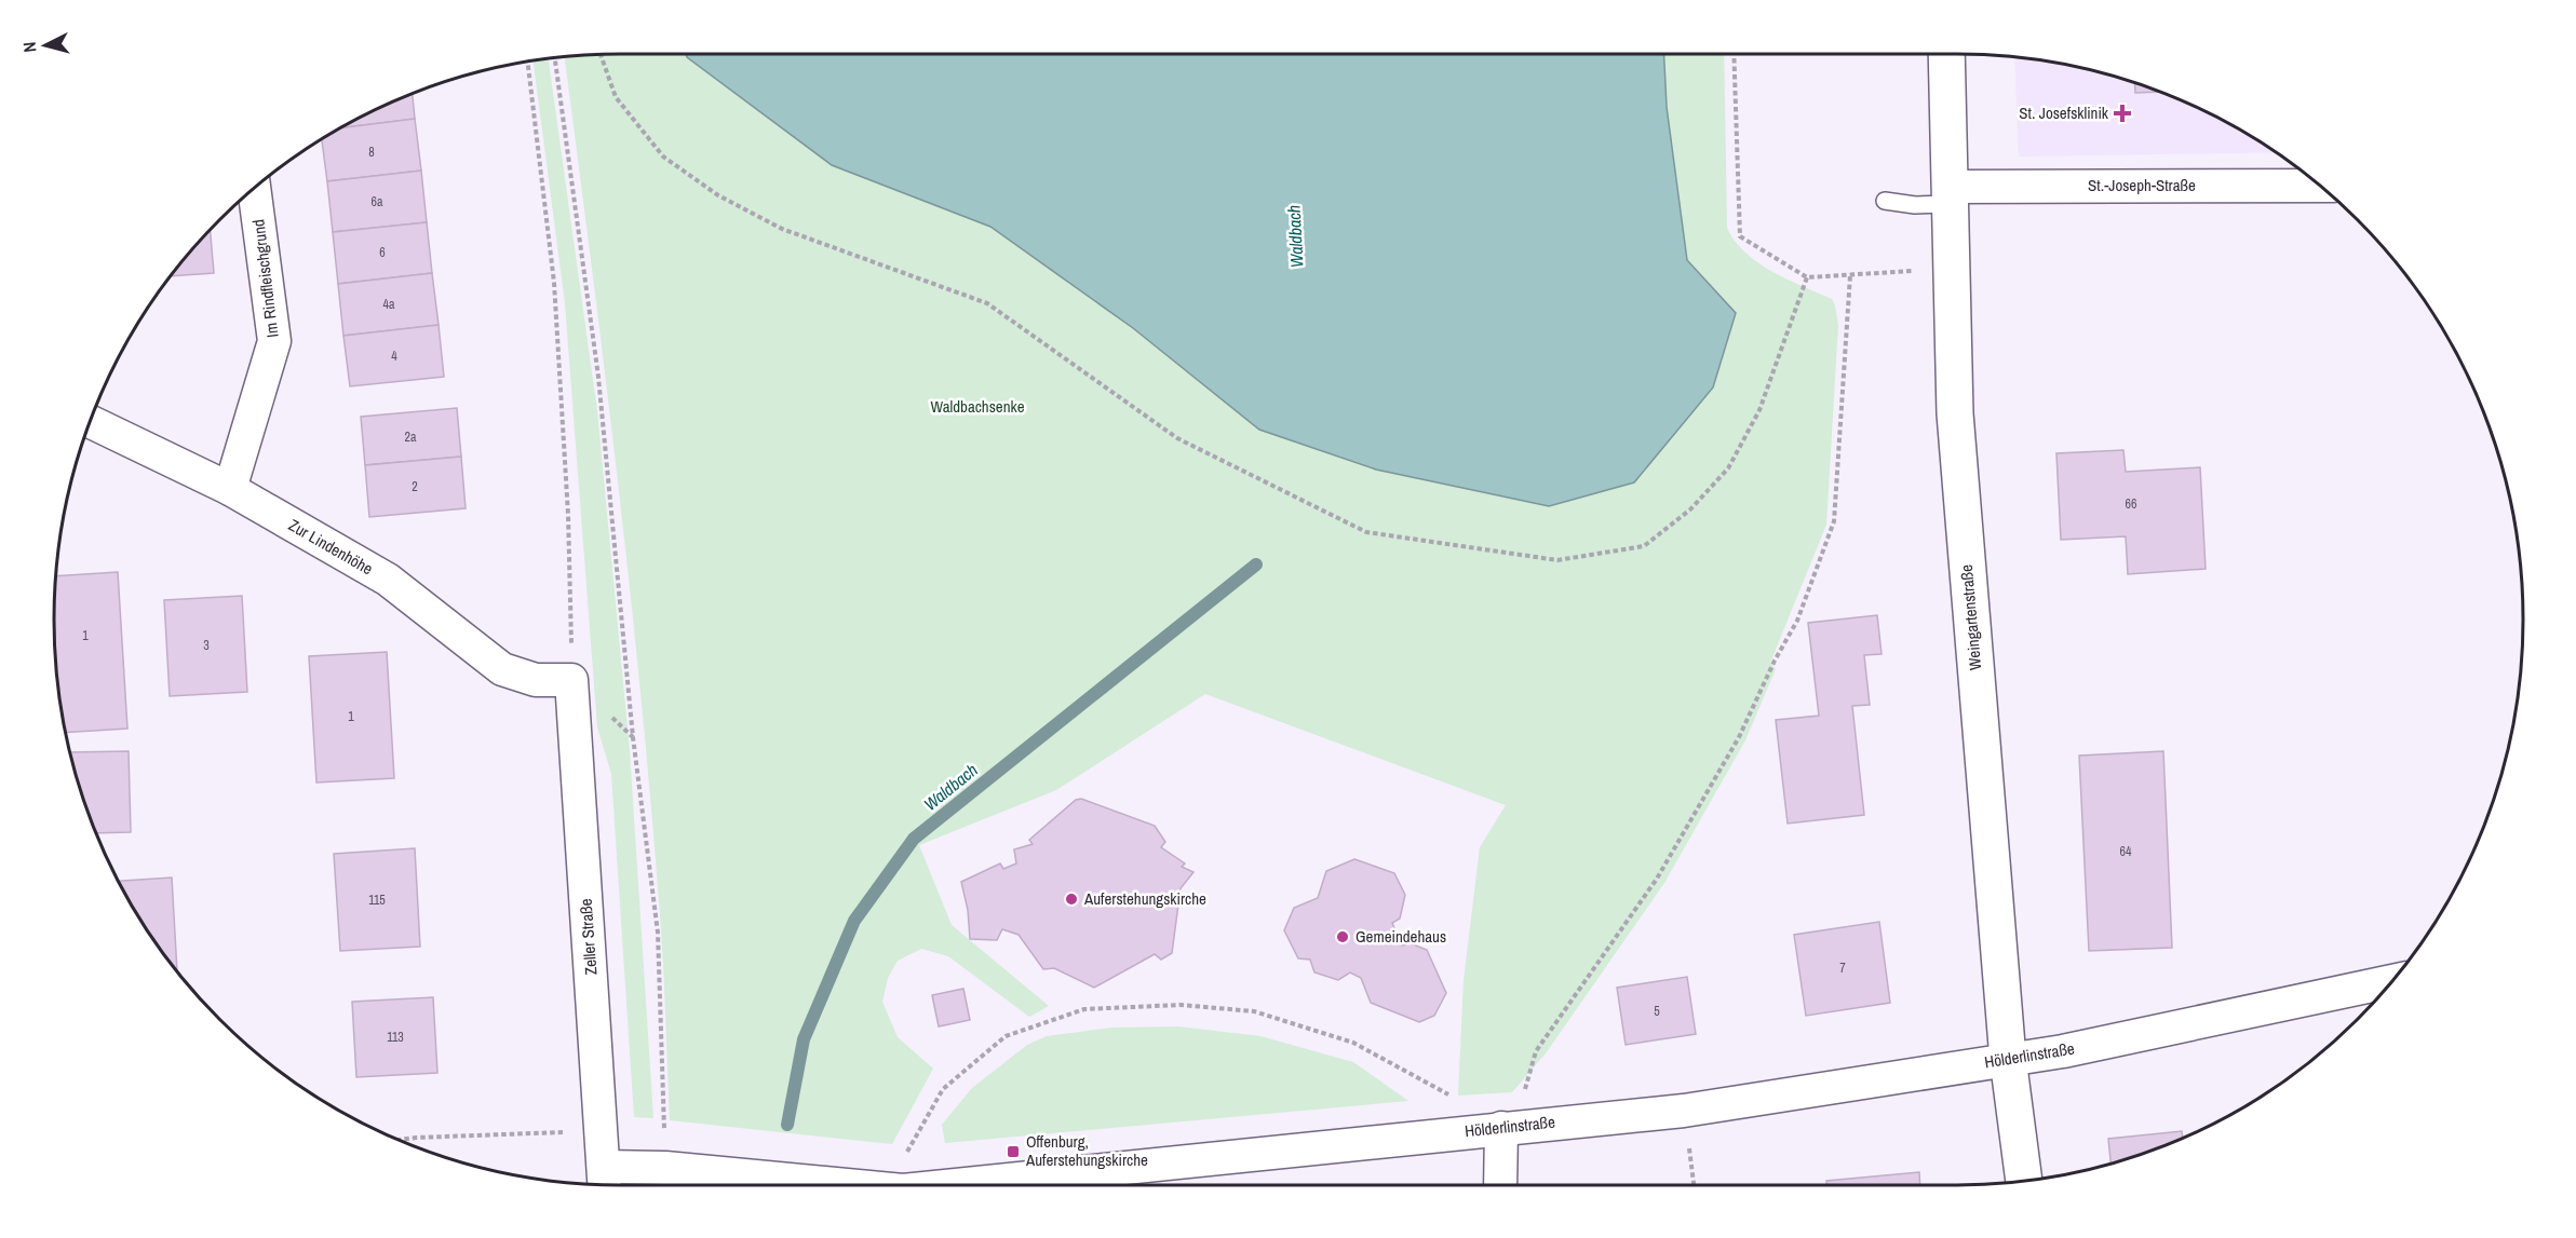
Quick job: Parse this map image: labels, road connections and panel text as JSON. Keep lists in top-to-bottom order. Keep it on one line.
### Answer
{"streets":{"street":["St.-Joseph-Straße","Im Rindfleischgrund","Zur Lindenhöhe","Weingartenstraße","Zeller Straße","Hölderlinstraße"]},"crossings":[["St.-Joseph-Straße","Weingartenstraße"],["Im Rindfleischgrund","Zur Lindenhöhe"],["Zur Lindenhöhe","Zeller Straße"],["Weingartenstraße","Hölderlinstraße"],["Zeller Straße","Hölderlinstraße"]],"water":["Waldbach"],"parks":["Waldbachsenke"],"places":{"health":["St. Josefsklinik"],"other":["Auferstehungskirche","Gemeindehaus"],"transit":["Offenburg, Auferstehungskirche"]},"house_numbers":["8","6a","6","4a","4","2a","2","66","1","3","1","64","115","7","5","113"],"north":"left"}
